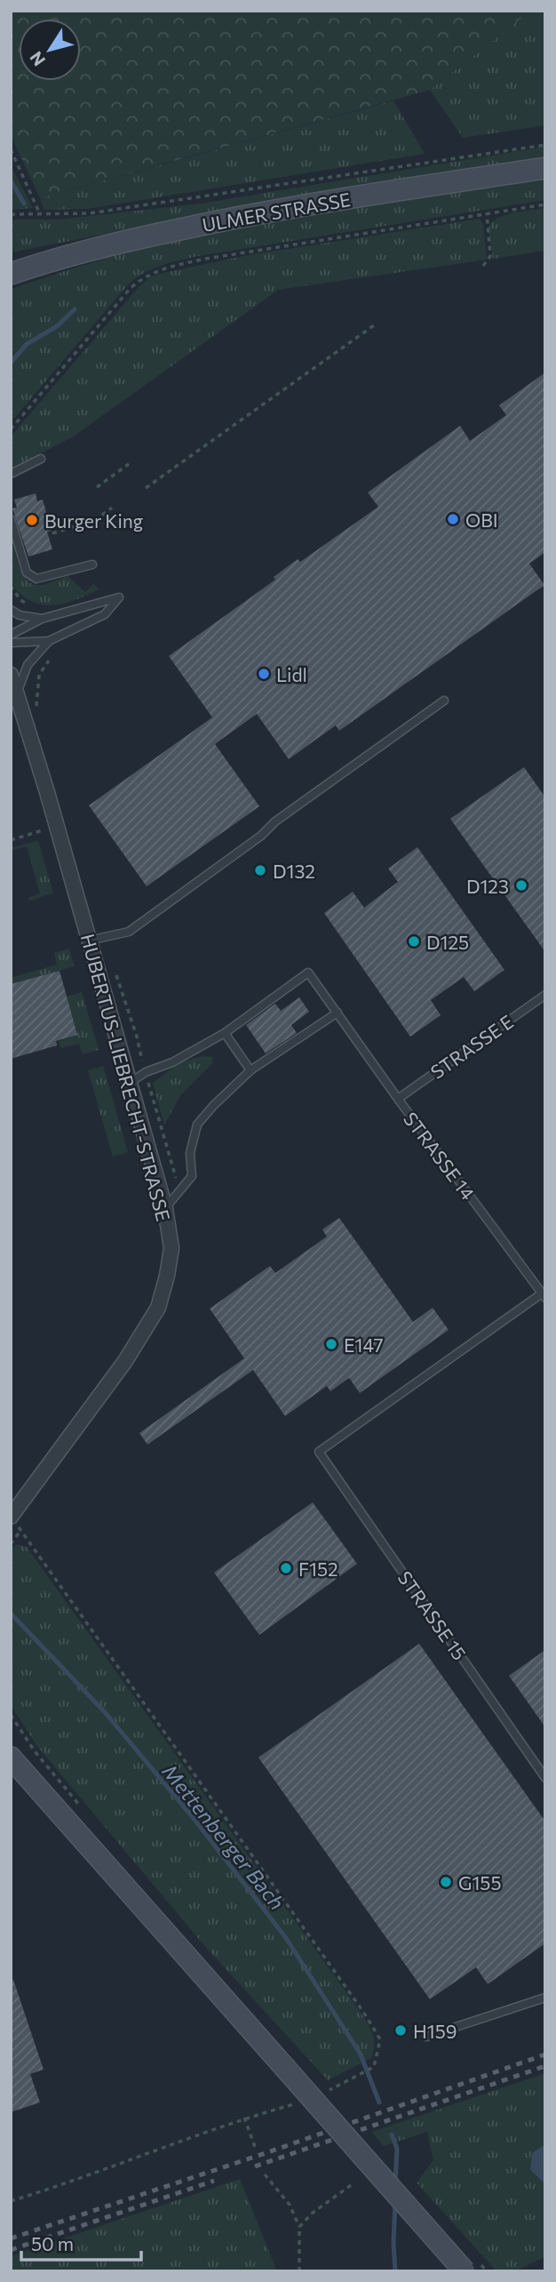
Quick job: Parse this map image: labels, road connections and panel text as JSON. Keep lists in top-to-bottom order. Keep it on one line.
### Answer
{"streets":{"main road":["ULMER STRASSE"],"street":["HUBERTUS-LIEBRECHT-STRASSE"],"lane":["STRASSE E","STRASSE 14","STRASSE 15"]},"crossings":[["STRASSE E","STRASSE 14"],["STRASSE 14","STRASSE 15"]],"water":["Mettenberger Bach"],"places":["OBI","Burger King","Lidl","D132","D123","D125","E147","F152","G155","H159"],"scale_bar":"50 m","north":"bottom left"}
